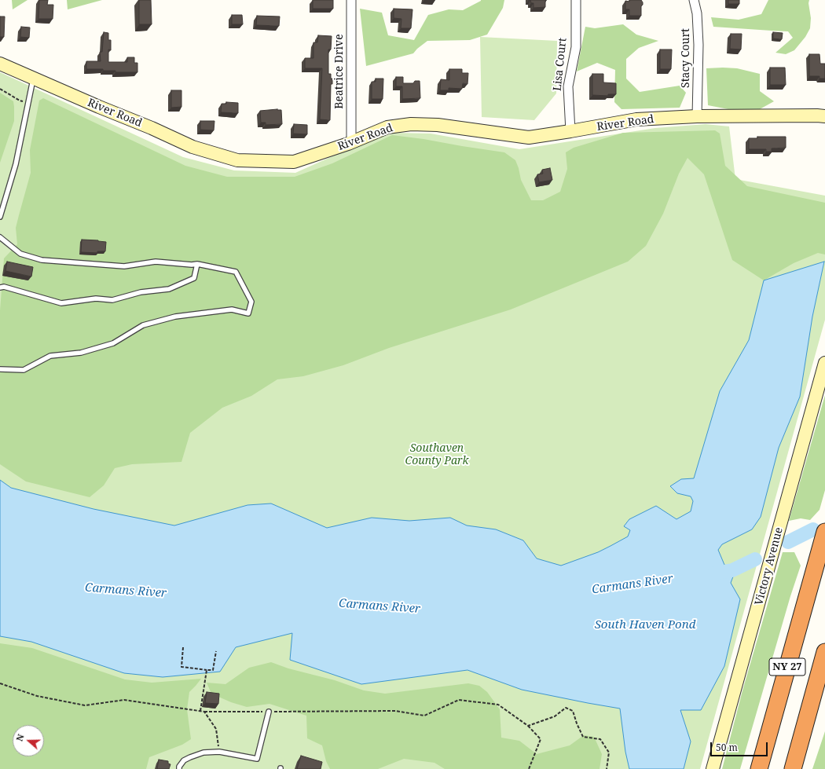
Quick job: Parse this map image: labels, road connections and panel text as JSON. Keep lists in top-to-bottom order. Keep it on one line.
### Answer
{"streets":{"highway":["NY 27"],"street":["Stacy Court","Lisa Court","Beatrice Drive","River Road","Victory Avenue"]},"crossings":[["Stacy Court","River Road"],["Lisa Court","River Road"],["Beatrice Drive","River Road"]],"water":["Carmans River","South Haven Pond"],"parks":["Southaven County Park"],"scale_bar":"50 m","north":"left"}
